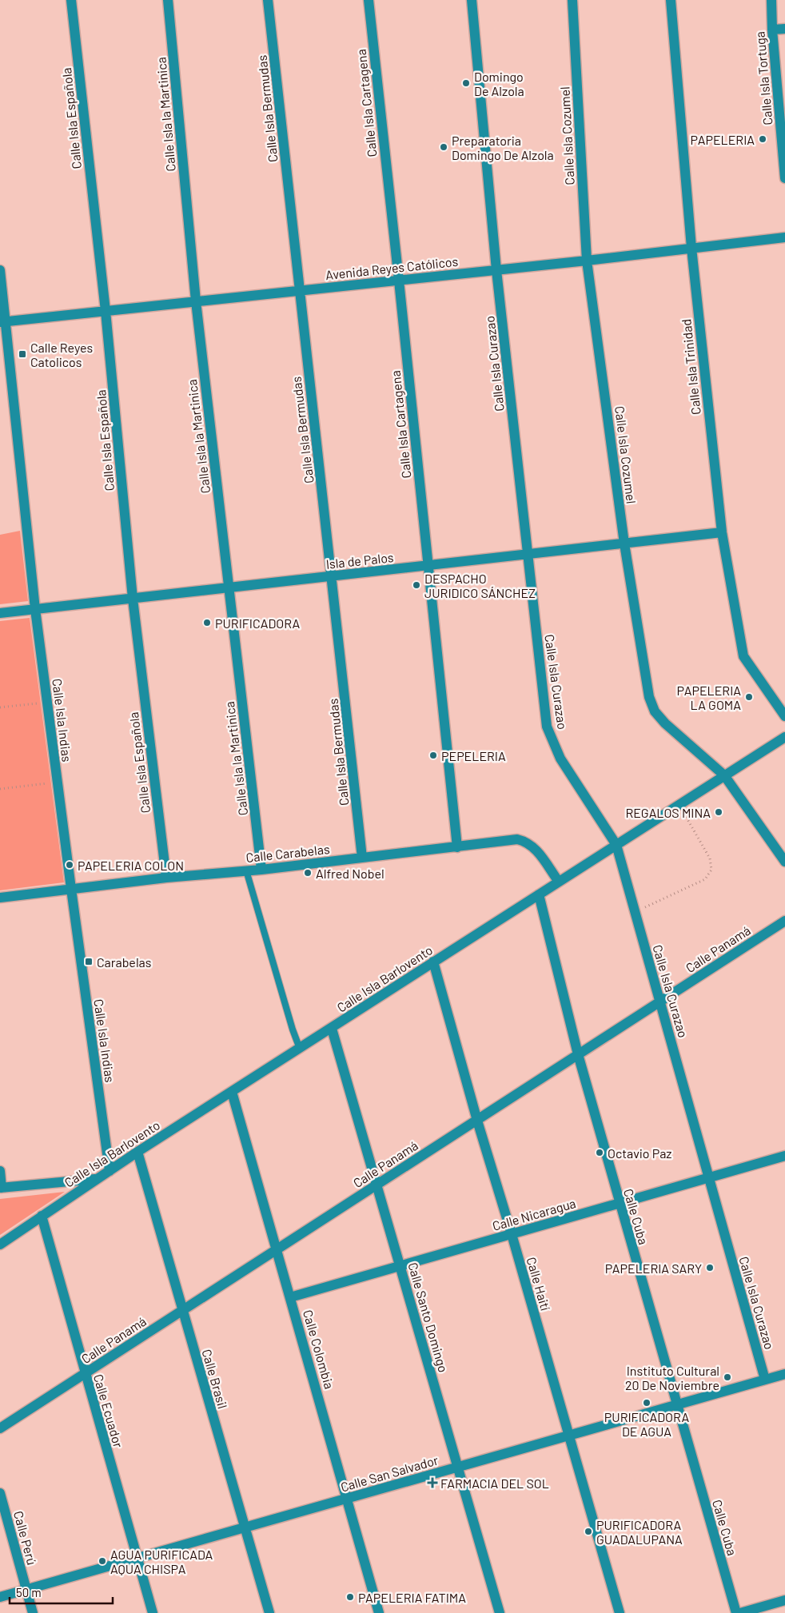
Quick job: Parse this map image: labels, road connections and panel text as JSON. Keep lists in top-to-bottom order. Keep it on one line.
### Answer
{"streets":{"street":["Calle Isla Tortuga","Calle Isla Cartagena","Calle Isla Bermudas","Calle Isla la Martinica","Calle Isla Española","Calle Isla Cozumel","Avenida Reyes Católicos","Calle Isla Curazao","Calle Isla Trinidad","Isla de Palos","Calle Isla Indias","Calle Carabelas","Calle Panamá","Calle Isla Barlovento","Calle Nicaragua","Calle Cuba","Calle Haití","Calle Santo Domingo","Calle Colombia","Calle Brasil","Calle Ecuador","Calle San Salvador","Calle Perú"]},"crossings":[["Calle Isla Cartagena","Avenida Reyes Católicos"],["Calle Isla Cartagena","Isla de Palos"],["Calle Isla Cartagena","Calle Carabelas"],["Calle Isla Bermudas","Avenida Reyes Católicos"],["Calle Isla Bermudas","Isla de Palos"],["Calle Isla Bermudas","Calle Carabelas"],["Calle Isla la Martinica","Avenida Reyes Católicos"],["Calle Isla la Martinica","Isla de Palos"],["Calle Isla la Martinica","Calle Carabelas"],["Calle Isla Española","Avenida Reyes Católicos"],["Calle Isla Española","Isla de Palos"],["Calle Isla Española","Calle Carabelas"],["Calle Isla Cozumel","Avenida Reyes Católicos"],["Calle Isla Cozumel","Isla de Palos"],["Calle Isla Cozumel","Calle Isla Barlovento"],["Avenida Reyes Católicos","Calle Isla Curazao"],["Avenida Reyes Católicos","Calle Isla Trinidad"],["Avenida Reyes Católicos","Calle Isla Indias"],["Calle Isla Curazao","Isla de Palos"],["Calle Isla Curazao","Calle Panamá"],["Calle Isla Curazao","Calle Isla Barlovento"],["Calle Isla Curazao","Calle Nicaragua"],["Calle Isla Curazao","Calle San Salvador"],["Calle Isla Trinidad","Isla de Palos"],["Isla de Palos","Calle Isla Indias"],["Calle Isla Indias","Calle Carabelas"],["Calle Isla Indias","Calle Isla Barlovento"],["Calle Carabelas","Calle Isla Barlovento"],["Calle Panamá","Calle Cuba"],["Calle Panamá","Calle Haití"],["Calle Panamá","Calle Santo Domingo"],["Calle Panamá","Calle Colombia"],["Calle Panamá","Calle Brasil"],["Calle Panamá","Calle Ecuador"],["Calle Isla Barlovento","Calle Cuba"],["Calle Isla Barlovento","Calle Haití"],["Calle Isla Barlovento","Calle Santo Domingo"],["Calle Isla Barlovento","Calle Colombia"],["Calle Isla Barlovento","Calle Brasil"],["Calle Isla Barlovento","Calle Ecuador"],["Calle Nicaragua","Calle Cuba"],["Calle Nicaragua","Calle Haití"],["Calle Nicaragua","Calle Santo Domingo"],["Calle Nicaragua","Calle Colombia"],["Calle Cuba","Calle San Salvador"],["Calle Haití","Calle San Salvador"],["Calle Santo Domingo","Calle San Salvador"],["Calle Colombia","Calle San Salvador"],["Calle Brasil","Calle San Salvador"],["Calle Ecuador","Calle San Salvador"],["Calle San Salvador","Calle Perú"]],"places":{"other":["Domingo De Alzola","PAPELERIA","Preparatoria Domingo De Alzola","DESPACHO JURIDICO SÁNCHEZ","PURIFICADORA","PAPELERIA LA GOMA","PEPELERIA","REGALOS MINA","PAPELERIA COLON","Alfred Nobel","Octavio Paz","PAPELERIA SARY","Instituto Cultural 20 De Noviembre","PURIFICADORA DE AGUA","PURIFICADORA GUADALUPANA","AGUA PURIFICADA AQUA CHISPA","PAPELERIA FATIMA"],"transit":["Calle Reyes Catolicos","Carabelas"],"health":["FARMACIA DEL SOL"]},"scale_bar":"50 m"}
